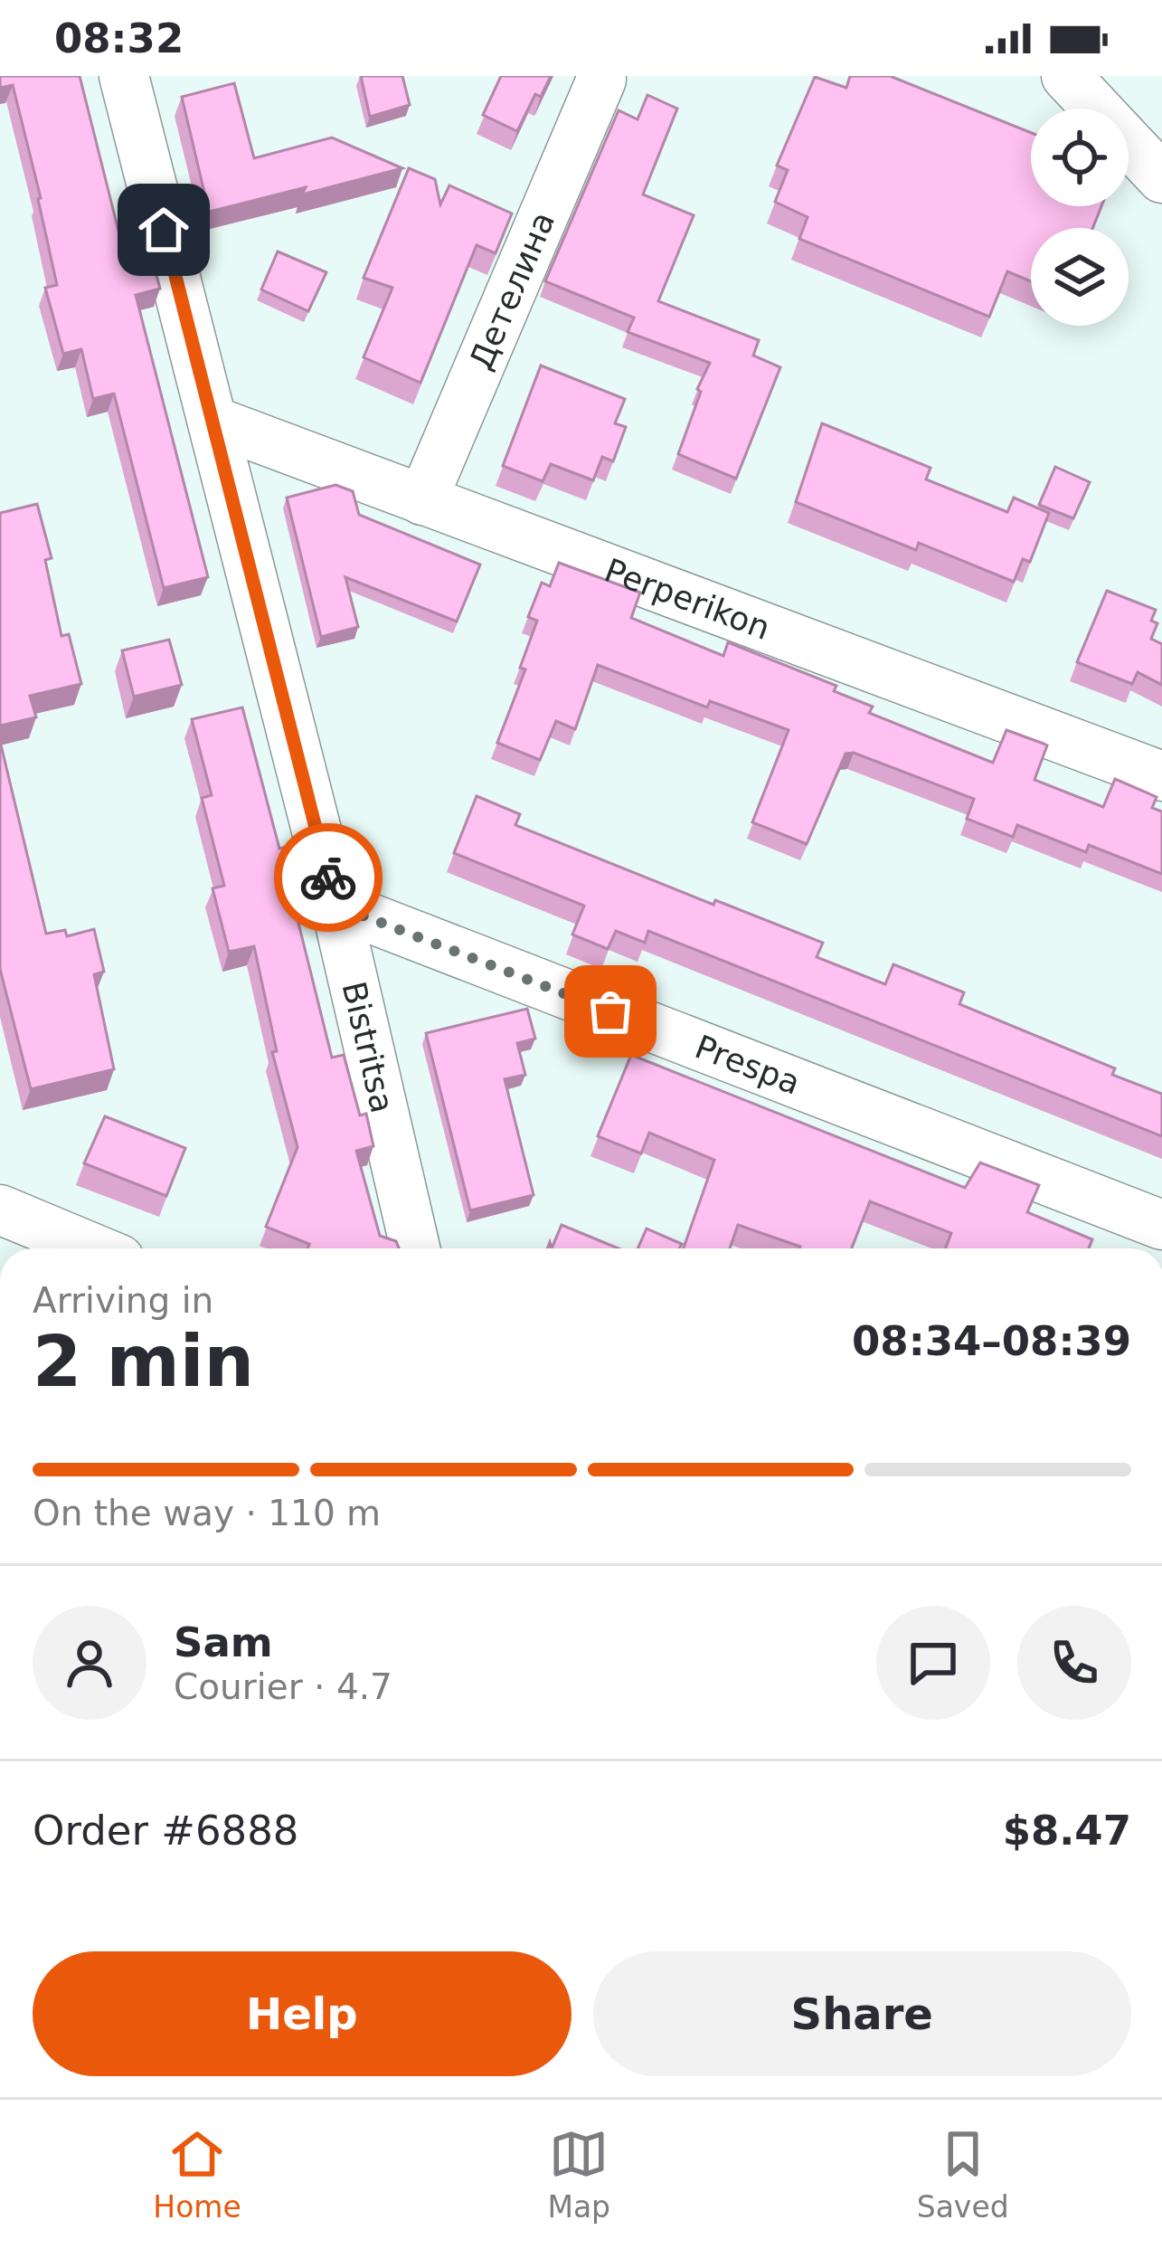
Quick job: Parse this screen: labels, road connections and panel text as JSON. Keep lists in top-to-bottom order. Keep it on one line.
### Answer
{"streets":{"street":["Детелина","Perperikon","Bistritsa","Prespa"]},"crossings":[["Детелина","Perperikon"],["Perperikon","Bistritsa"],["Bistritsa","Prespa"]],"page":{"status":"08:32","heading":["2 min","Arriving in","08:34–08:39"],"panel":["Sam","Courier · 4.7","Order #6888","$8.47"],"bar":"On the way · 110 m","buttons":["Help","Share"],"tabs":["Home","Map","Saved"]}}
